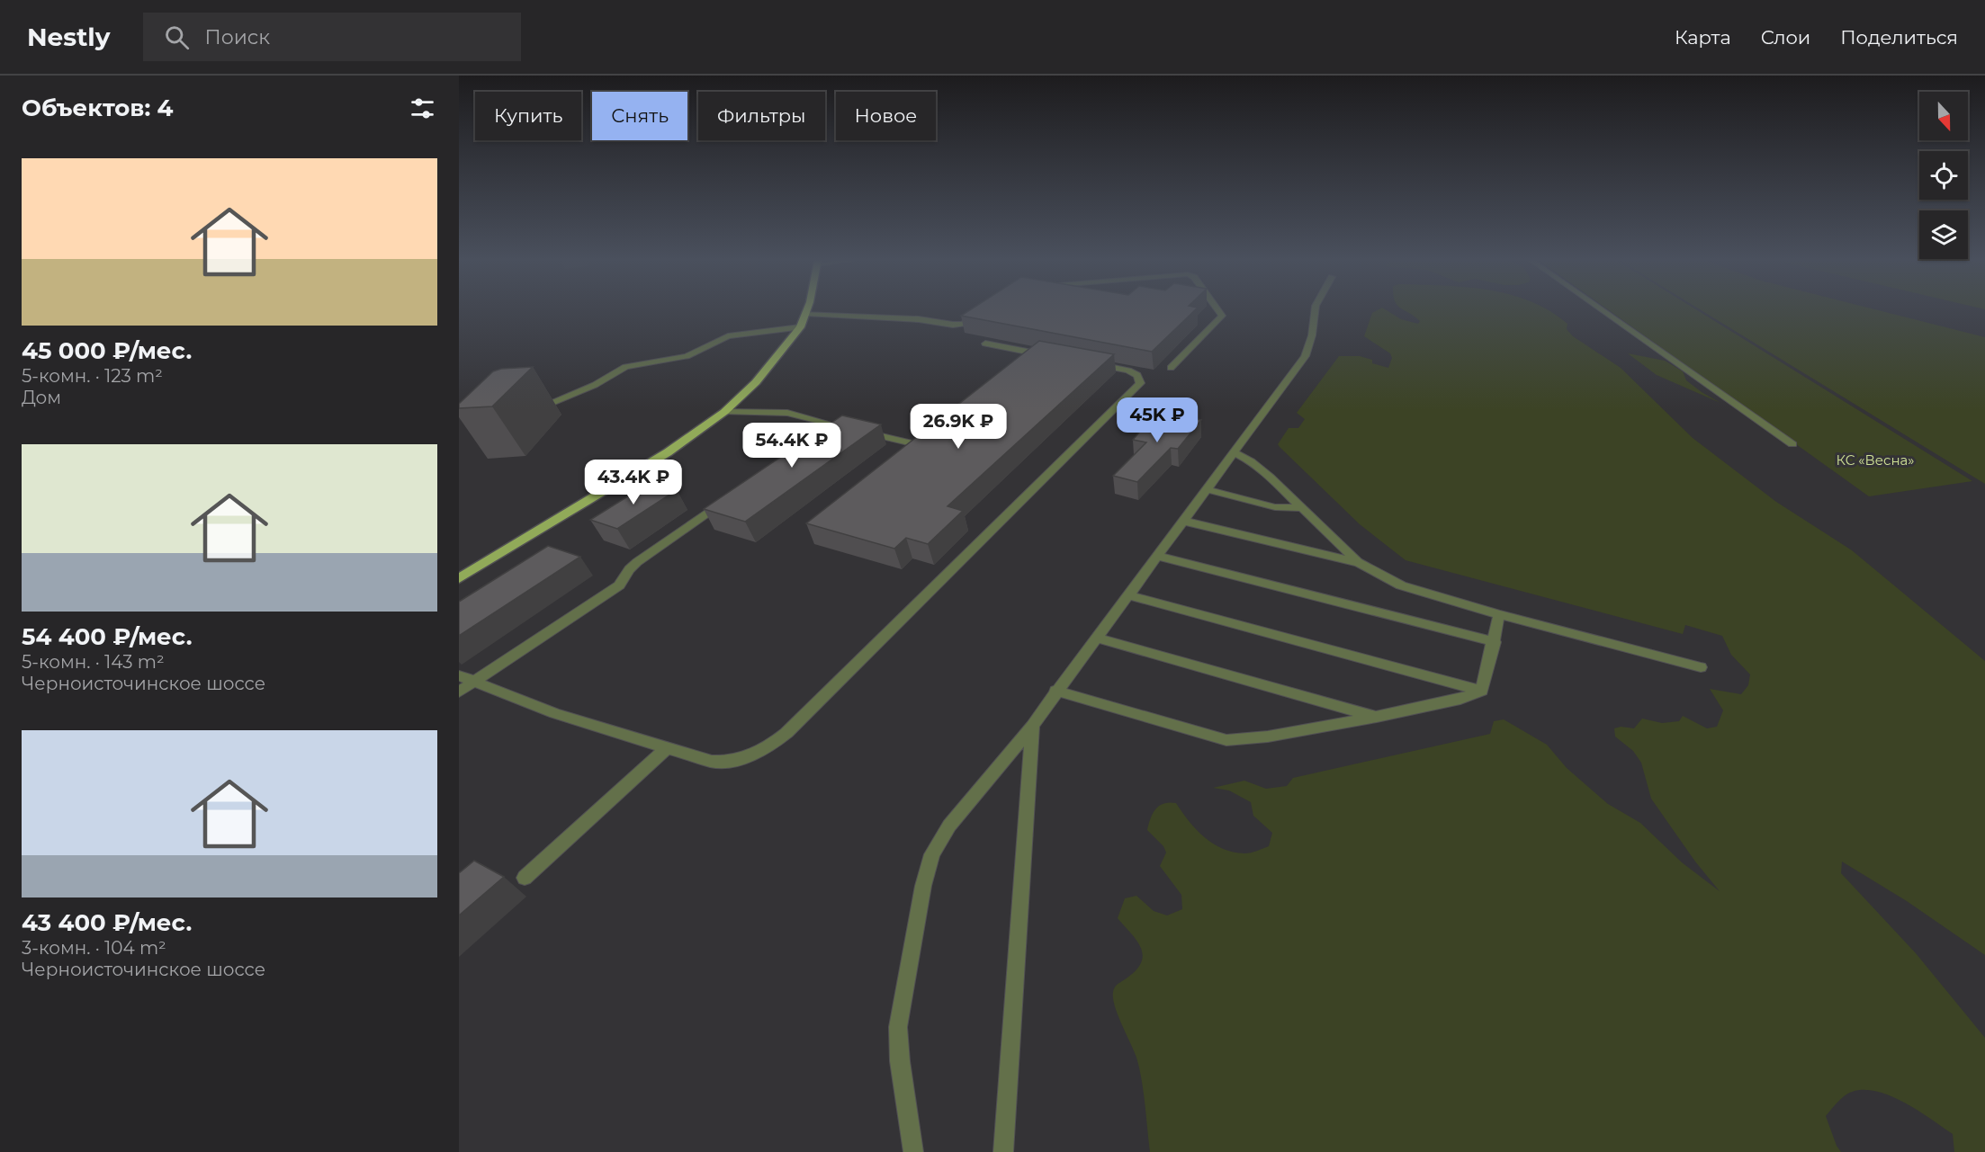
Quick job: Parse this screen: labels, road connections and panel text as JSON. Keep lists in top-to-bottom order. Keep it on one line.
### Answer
{"parks":["КС «Весна»"],"north":"bottom","page":{"header":"Nestly","search":"Поиск","nav":["Карта","Слои","Поделиться"],"heading":"Объектов: 4","chip":["Купить","Снять","Фильтры","Новое"],"list":[{"name":"45 000 ₽/мес.","note":"5-комн. · 123 m² · Дом"},{"name":"54 400 ₽/мес.","note":"5-комн. · 143 m² · Черноисточинское шоссе"},{"name":"43 400 ₽/мес.","note":"3-комн. · 104 m² · Черноисточинское шоссе"}],"price":["45K ₽","26.9K ₽","54.4K ₽","43.4K ₽"]}}
